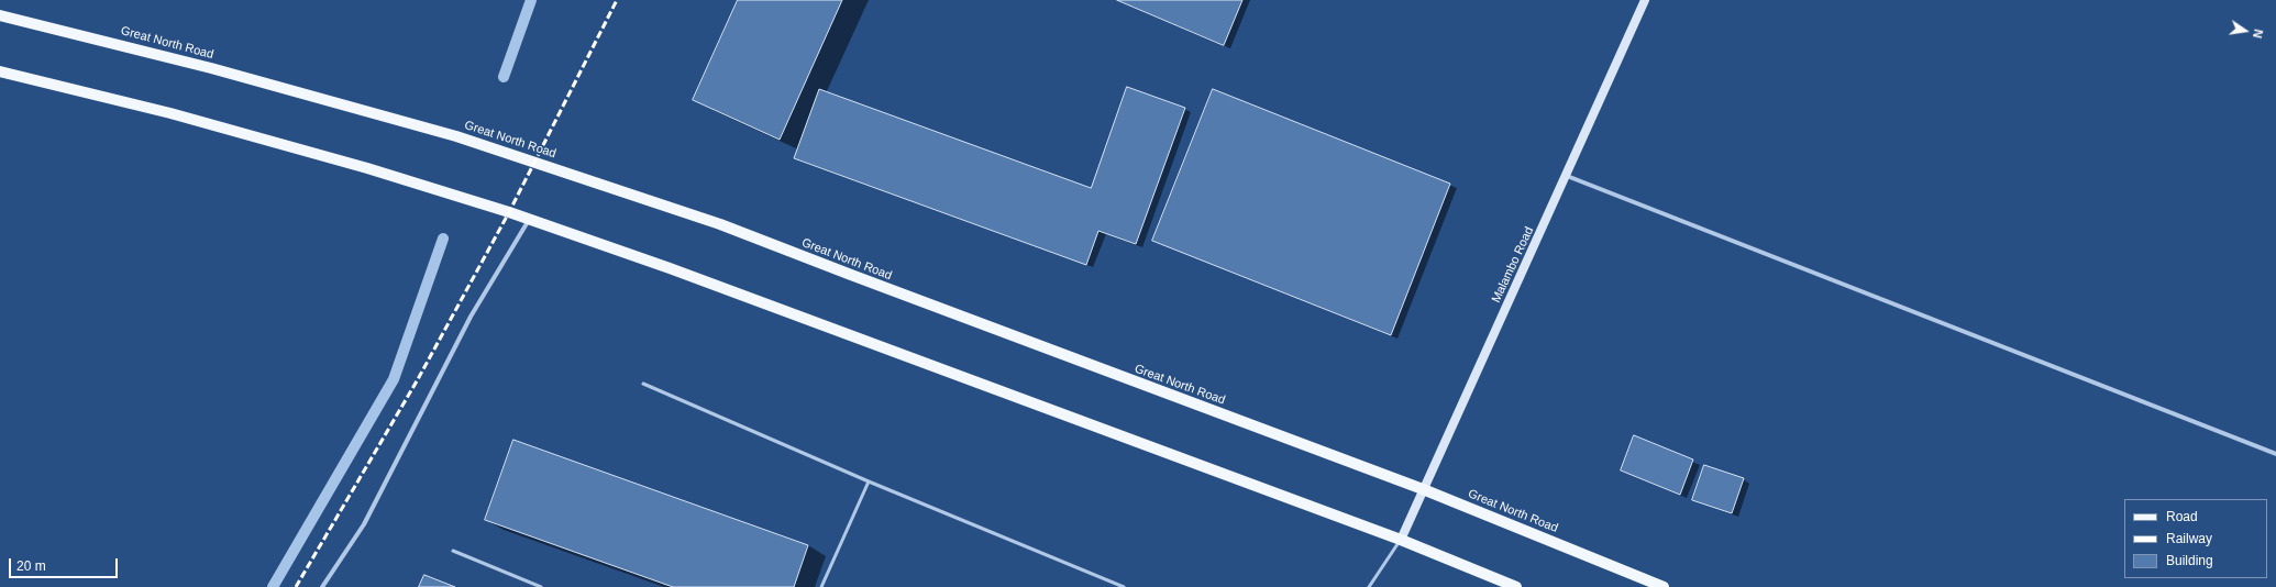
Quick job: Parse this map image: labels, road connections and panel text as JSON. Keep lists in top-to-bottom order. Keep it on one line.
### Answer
{"streets":{"main road":["Great North Road"],"street":["Malambo Road"]},"crossings":[["Great North Road","Malambo Road"]],"legend":["Road","Railway","Building"],"scale_bar":"20 m","north":"right"}
